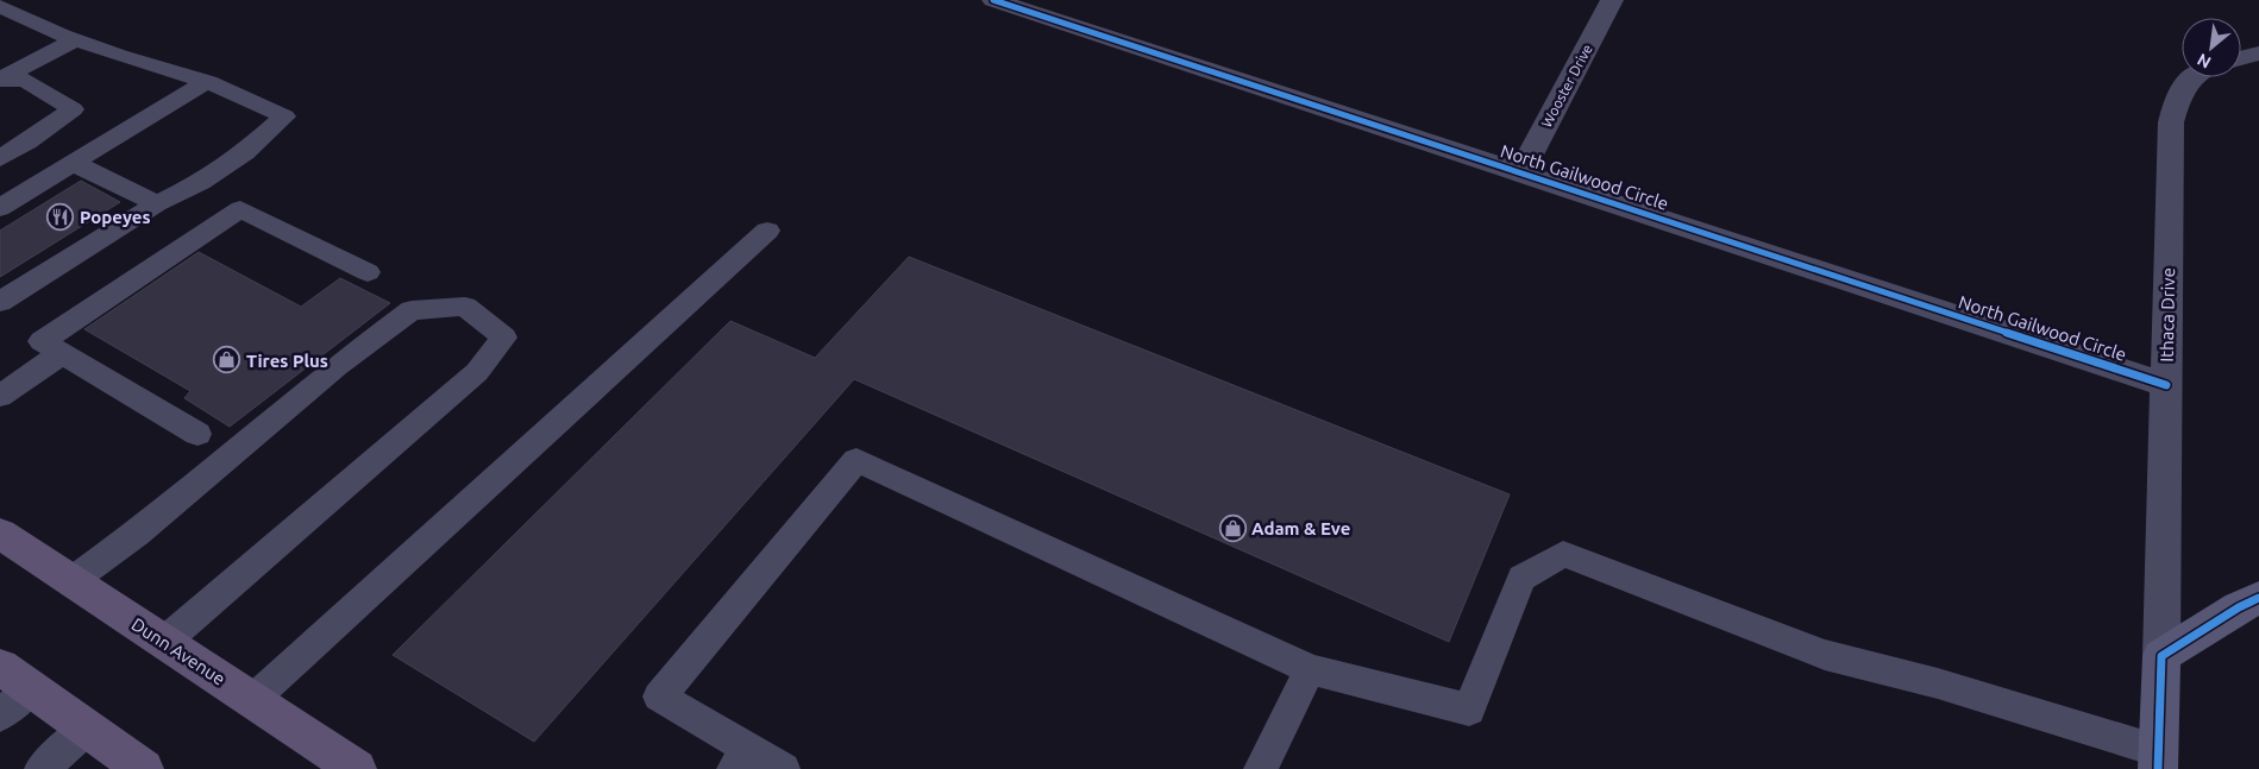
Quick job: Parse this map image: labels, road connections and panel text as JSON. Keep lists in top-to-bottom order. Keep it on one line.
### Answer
{"streets":{"main road":["Dunn Avenue"],"street":["Wooster Drive","North Gailwood Circle","Ithaca Drive"]},"crossings":[["Wooster Drive","North Gailwood Circle"],["North Gailwood Circle","Ithaca Drive"]],"places":{"restaurant":["Popeyes"],"shop":["Tires Plus","Adam & Eve"]},"north":"bottom left"}
